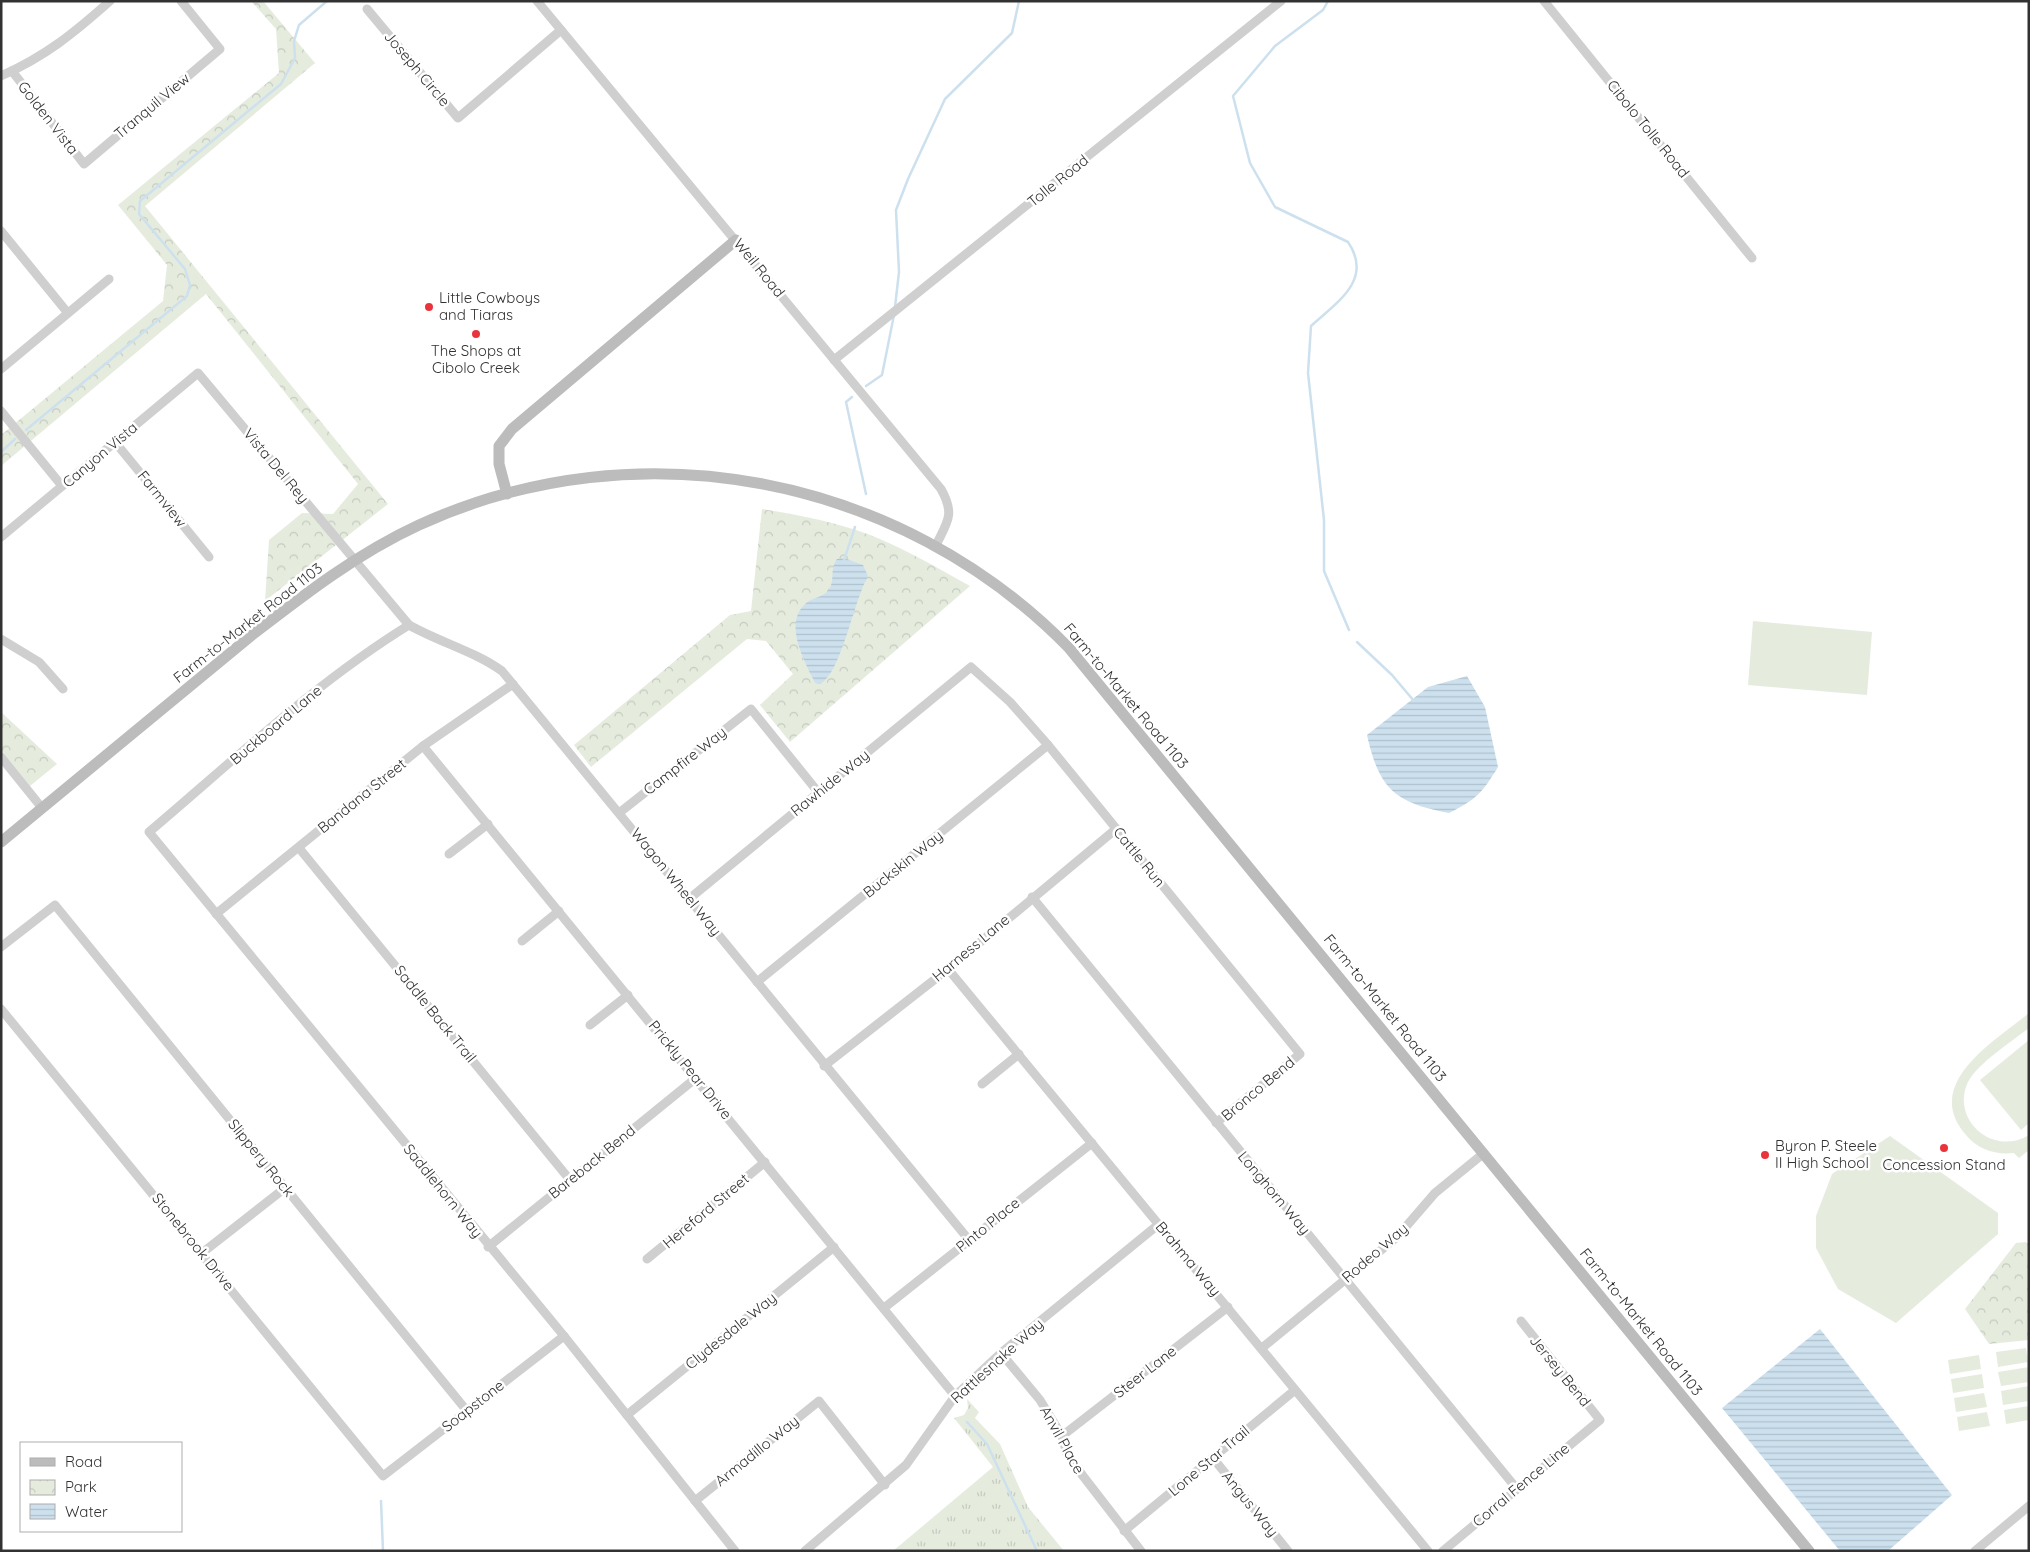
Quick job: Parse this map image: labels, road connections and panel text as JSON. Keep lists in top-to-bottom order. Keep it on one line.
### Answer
{"streets":{"main road":["Farm-to-Market Road 1103"],"street":["Joseph Circle","Tranquil View","Golden Vista","Cibolo Tolle Road","Tolle Road","Weil Road","Canyon Vista","Vista Del Rey","Farmview","Buckboard Lane","Campfire Way","Rawhide Way","Bandana Street","Cattle Run","Buckskin Way","Wagon Wheel Way","Harness Lane","Saddle Back Trail","Prickly Pear Drive","Bronco Bend","Slippery Rock","Bareback Bend","Saddlehorn Way","Longhorn Way","Hereford Street","Pinto Place","Stonebrook Drive","Rodeo Way","Brahma Way","Clydesdale Way","Rattlesnake Way","Jersey Bend","Steer Lane","Soapstone","Anvil Place","Armadillo Way","Lone Star Trail","Corral Fence Line","Angus Way"]},"crossings":[["Joseph Circle","Weil Road"],["Tranquil View","Golden Vista"],["Tolle Road","Weil Road"],["Weil Road","Farm-to-Market Road 1103"],["Canyon Vista","Vista Del Rey"],["Canyon Vista","Farmview"],["Vista Del Rey","Farm-to-Market Road 1103"],["Vista Del Rey","Wagon Wheel Way"],["Farm-to-Market Road 1103","Wagon Wheel Way"],["Farm-to-Market Road 1103","Rodeo Way"],["Buckboard Lane","Wagon Wheel Way"],["Buckboard Lane","Saddlehorn Way"],["Campfire Way","Rawhide Way"],["Campfire Way","Wagon Wheel Way"],["Rawhide Way","Cattle Run"],["Rawhide Way","Wagon Wheel Way"],["Bandana Street","Wagon Wheel Way"],["Bandana Street","Saddle Back Trail"],["Bandana Street","Prickly Pear Drive"],["Bandana Street","Saddlehorn Way"],["Cattle Run","Buckskin Way"],["Cattle Run","Harness Lane"],["Cattle Run","Bronco Bend"],["Buckskin Way","Wagon Wheel Way"],["Wagon Wheel Way","Harness Lane"],["Wagon Wheel Way","Pinto Place"],["Harness Lane","Longhorn Way"],["Harness Lane","Brahma Way"],["Saddle Back Trail","Bareback Bend"],["Prickly Pear Drive","Bareback Bend"],["Prickly Pear Drive","Hereford Street"],["Prickly Pear Drive","Pinto Place"],["Prickly Pear Drive","Clydesdale Way"],["Prickly Pear Drive","Rattlesnake Way"],["Bronco Bend","Longhorn Way"],["Slippery Rock","Soapstone"],["Bareback Bend","Saddlehorn Way"],["Saddlehorn Way","Clydesdale Way"],["Saddlehorn Way","Soapstone"],["Saddlehorn Way","Armadillo Way"],["Longhorn Way","Rodeo Way"],["Longhorn Way","Corral Fence Line"],["Pinto Place","Brahma Way"],["Stonebrook Drive","Soapstone"],["Rodeo Way","Brahma Way"],["Brahma Way","Rattlesnake Way"],["Brahma Way","Steer Lane"],["Brahma Way","Lone Star Trail"],["Rattlesnake Way","Anvil Place"],["Rattlesnake Way","Armadillo Way"],["Jersey Bend","Corral Fence Line"],["Steer Lane","Anvil Place"],["Anvil Place","Lone Star Trail"],["Lone Star Trail","Angus Way"]],"places":["Little Cowboys and Tiaras","The Shops at Cibolo Creek","Concession Stand","Byron P. Steele II High School"],"legend":["Road","Park","Water"]}
